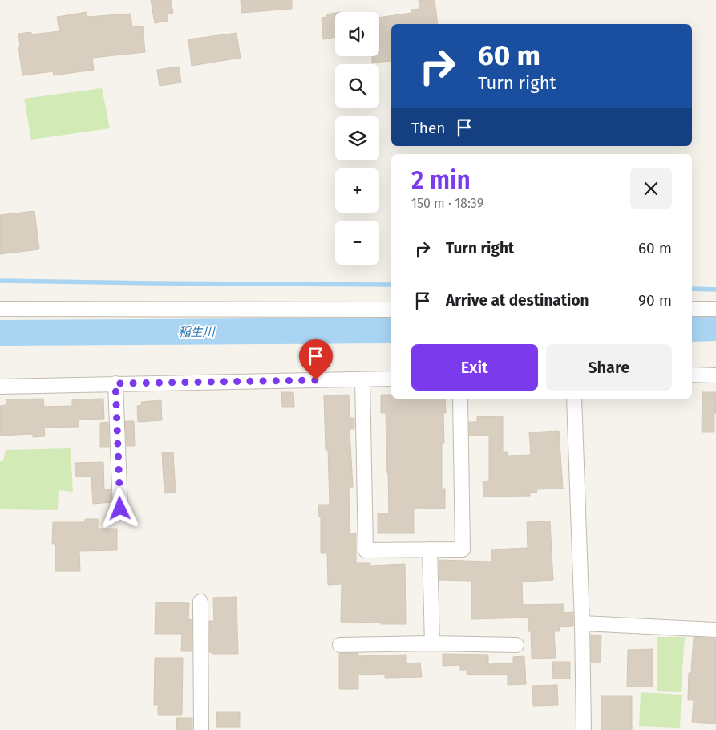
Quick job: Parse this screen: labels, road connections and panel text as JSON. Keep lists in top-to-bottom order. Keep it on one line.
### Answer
{"water":["稲生川"],"page":{"map_buttons":["+","−"],"turn":["60 m","Turn right"],"then":"Then","heading":["2 min","150 m · 18:39"],"list":[{"name":"Turn right","value":"60 m"},{"name":"Arrive at destination","value":"90 m"}],"buttons":["Exit","Share"]}}
